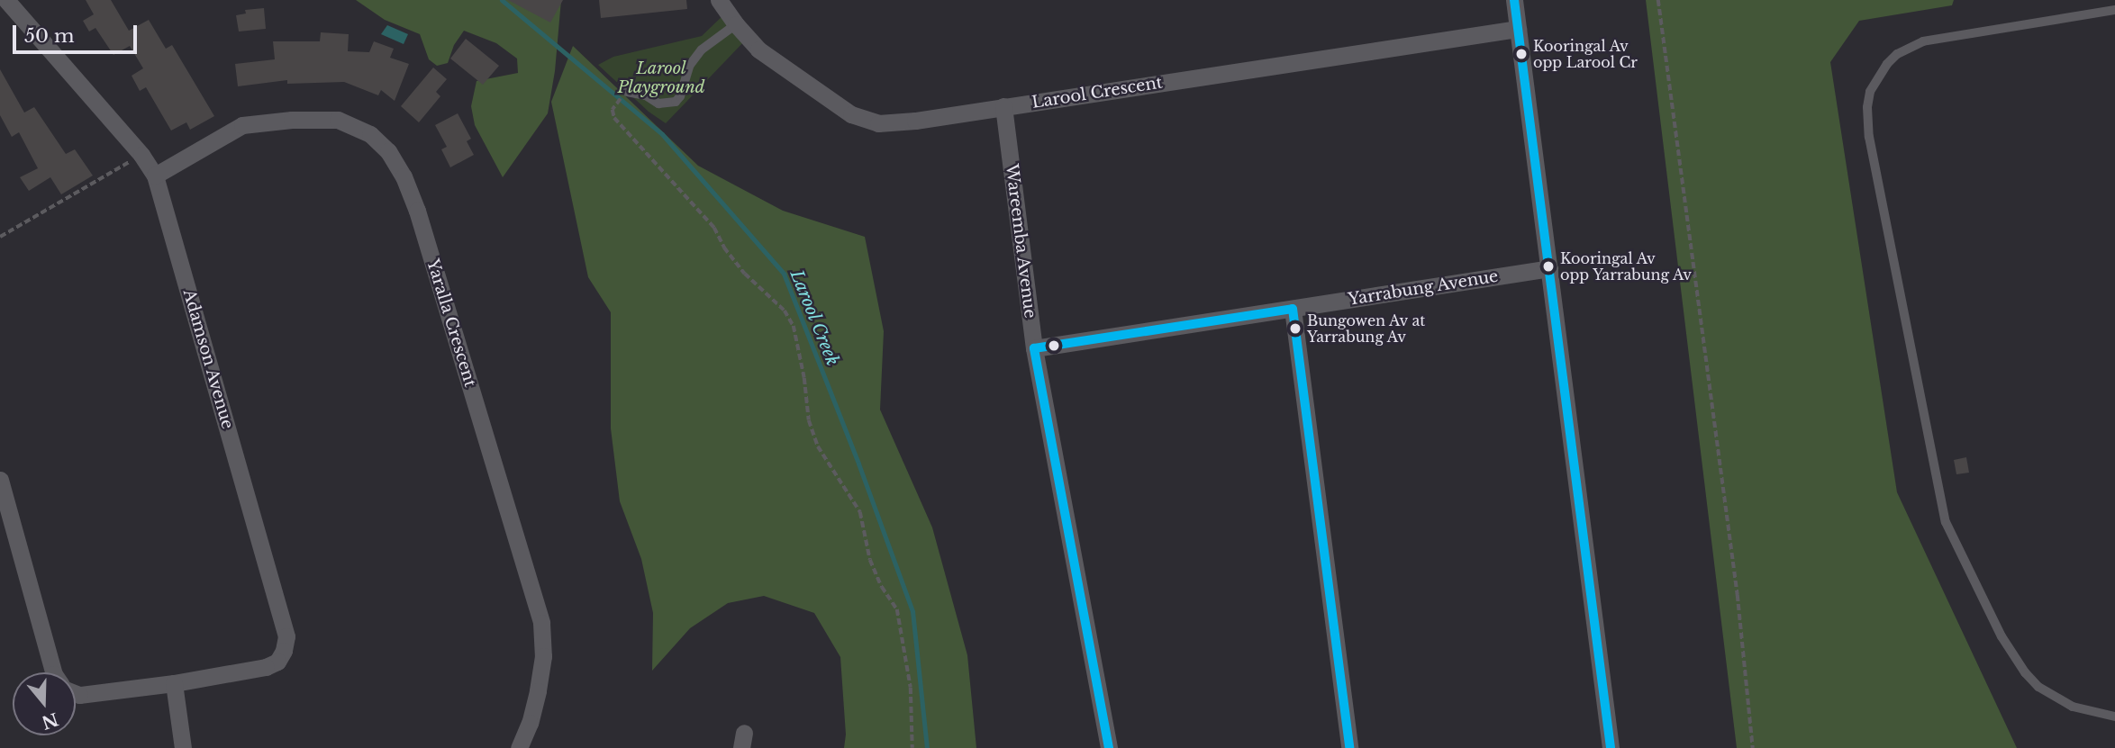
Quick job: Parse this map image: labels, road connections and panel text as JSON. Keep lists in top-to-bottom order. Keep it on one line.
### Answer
{"streets":{"street":["Larool Crescent","Wareemba Avenue","Yarrabung Avenue","Yaralla Crescent","Adamson Avenue"]},"crossings":[["Larool Crescent","Wareemba Avenue"],["Wareemba Avenue","Yarrabung Avenue"],["Yaralla Crescent","Adamson Avenue"]],"water":["Larool Creek"],"parks":["Larool Playground"],"places":["Kooringal Av opp Larool Cr","Kooringal Av opp Yarrabung Av","Bungowen Av at Yarrabung Av"],"scale_bar":"50 m","north":"bottom"}
